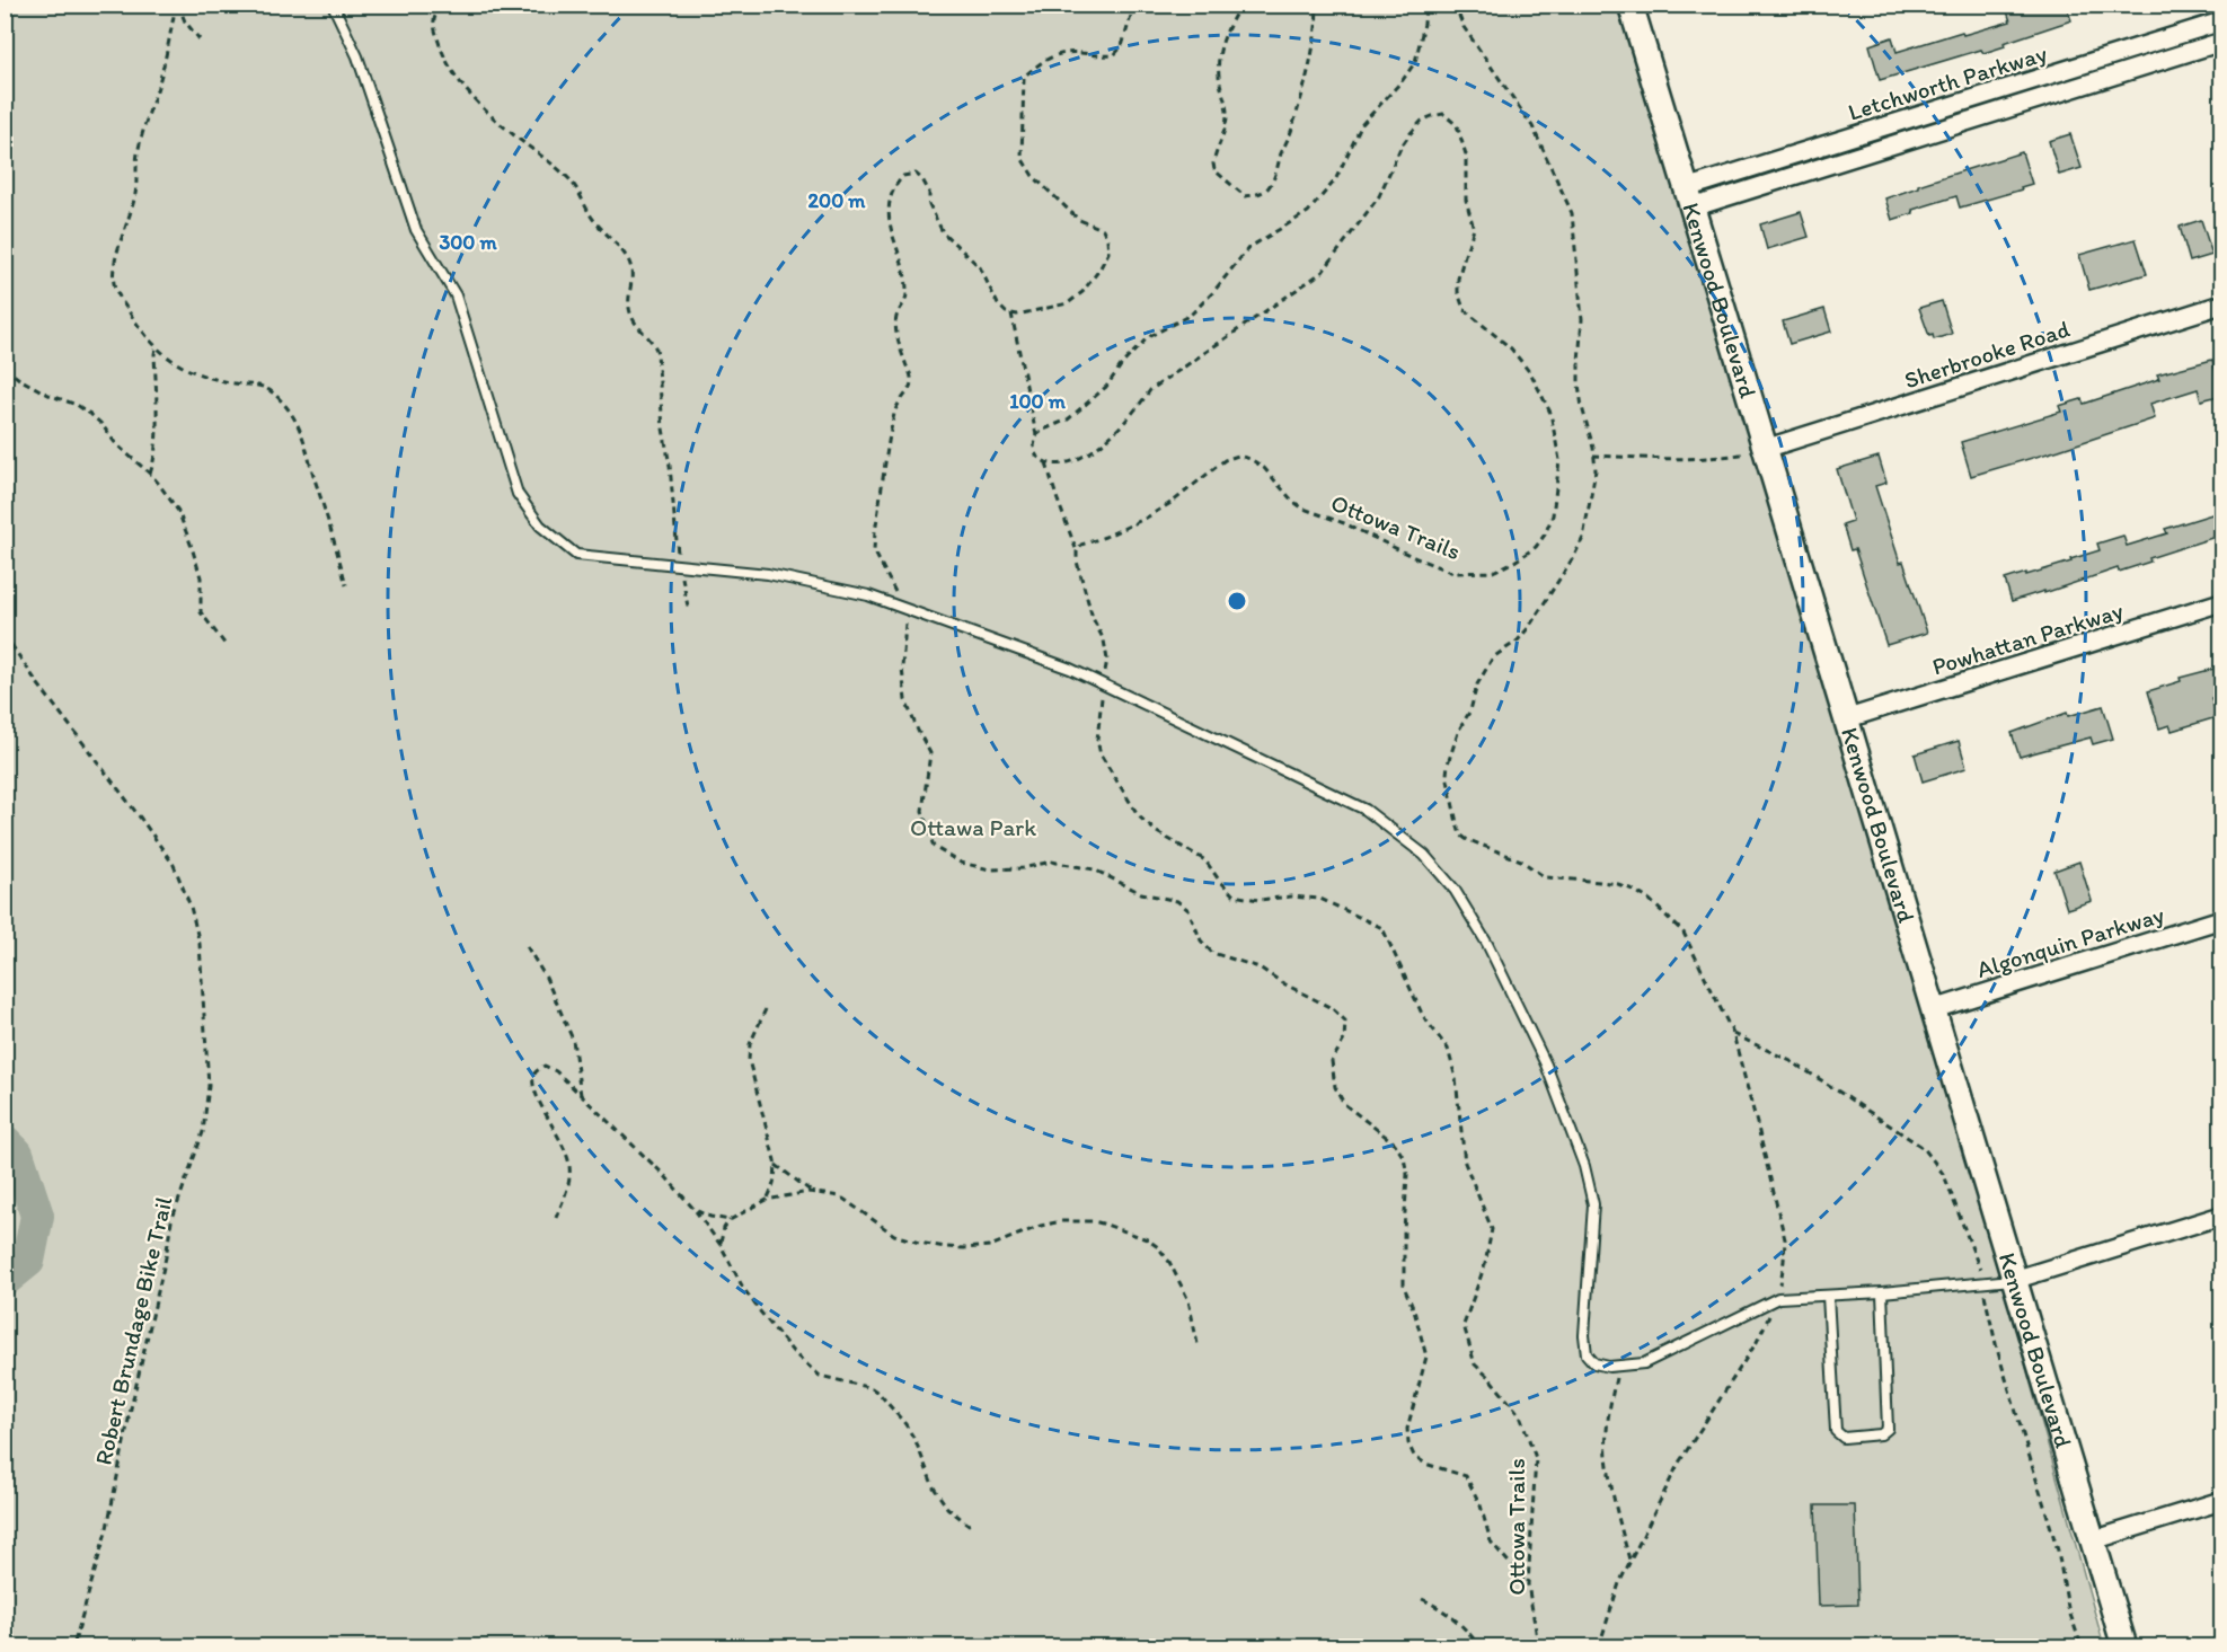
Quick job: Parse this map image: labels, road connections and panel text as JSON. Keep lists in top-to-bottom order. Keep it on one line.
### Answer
{"streets":{"street":["Letchworth Parkway","Kenwood Boulevard","Sherbrooke Road","Powhattan Parkway","Algonquin Parkway"],"path":["Ottowa Trails","Robert Brundage Bike Trail"]},"crossings":[["Letchworth Parkway","Kenwood Boulevard"],["Kenwood Boulevard","Sherbrooke Road"],["Kenwood Boulevard","Powhattan Parkway"],["Kenwood Boulevard","Algonquin Parkway"]],"parks":["Ottawa Park"],"rings":["200 m","300 m","100 m"]}
